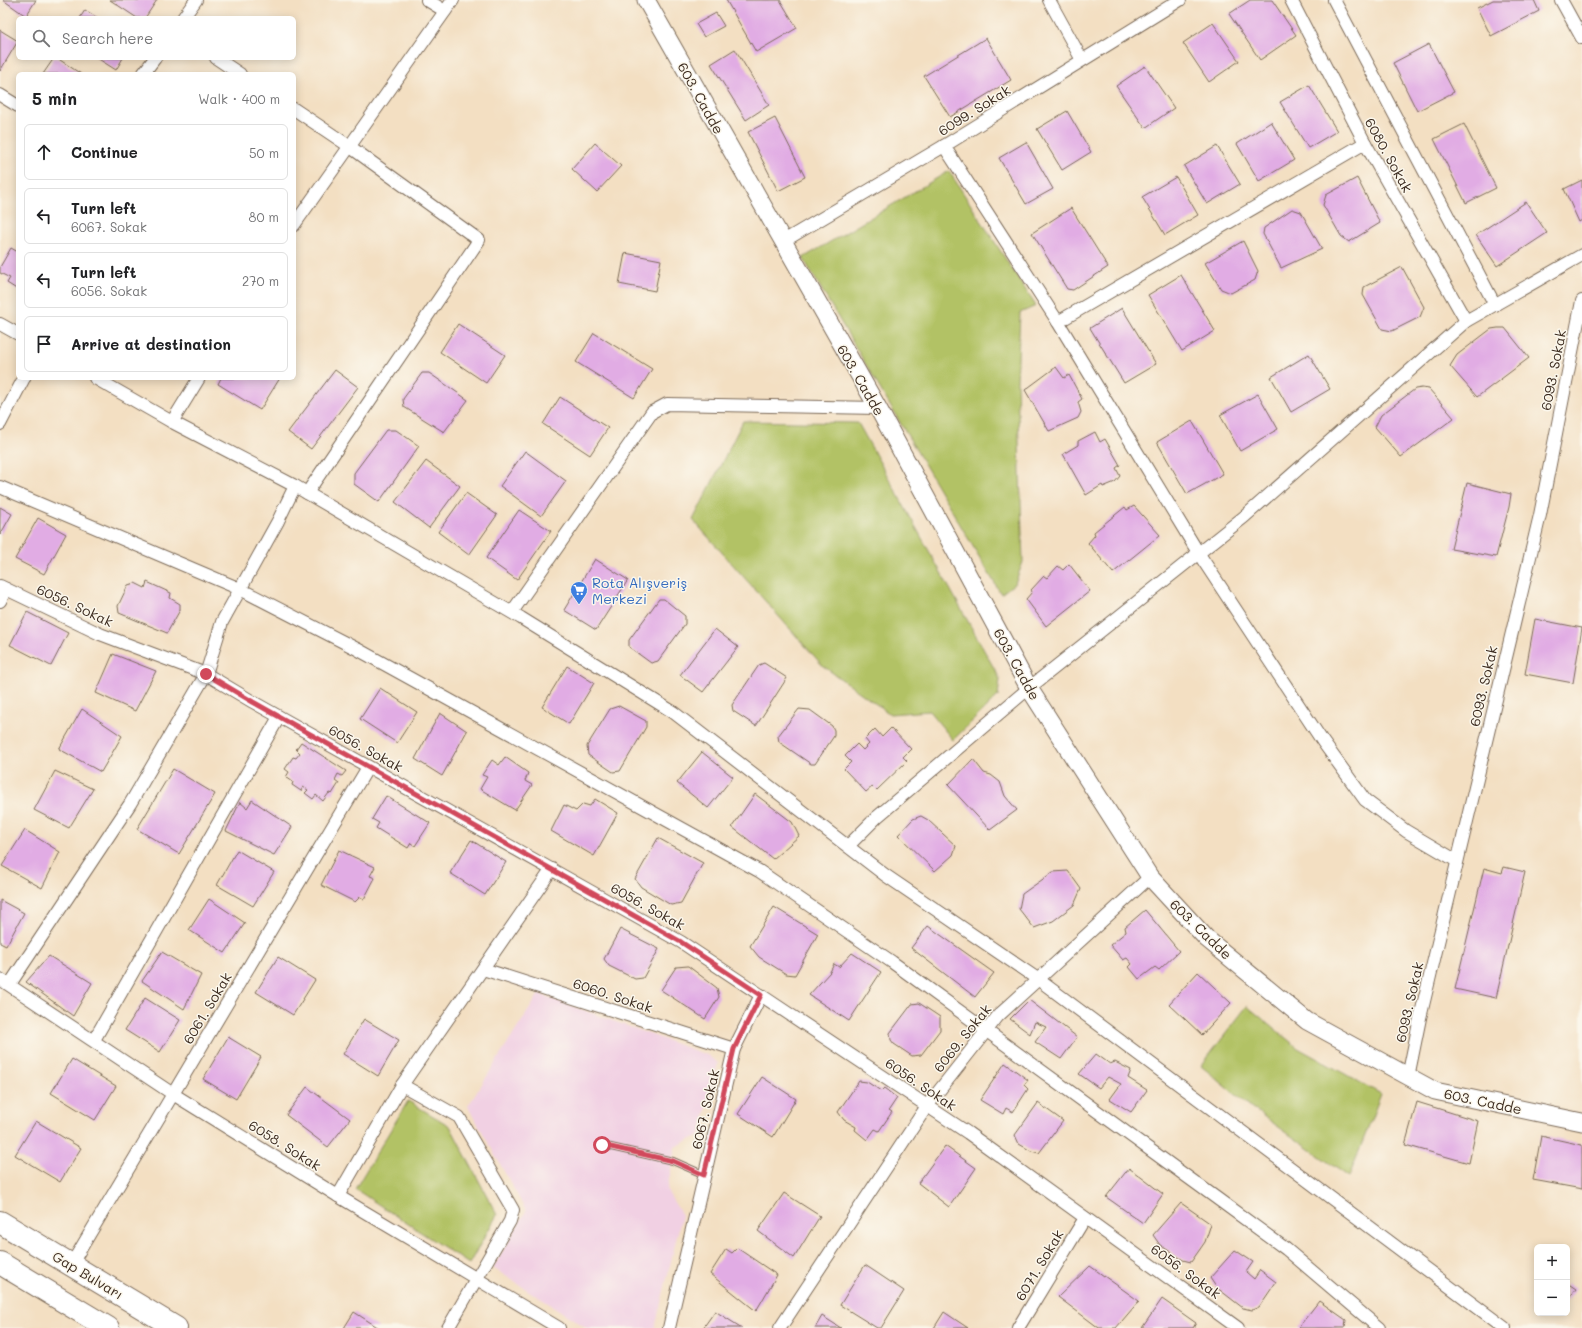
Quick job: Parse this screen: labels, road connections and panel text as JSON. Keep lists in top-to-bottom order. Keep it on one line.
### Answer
{"streets":{"highway":["Gap Bulvarı"],"street":["603. Cadde","6099. Sokak","6080. Sokak","6093. Sokak","6056. Sokak","6060. Sokak","6061. Sokak","6069. Sokak","6067. Sokak","6058. Sokak","6071. Sokak"]},"crossings":[["603. Cadde","6099. Sokak"],["603. Cadde","6093. Sokak"],["603. Cadde","6069. Sokak"],["6056. Sokak","6061. Sokak"],["6056. Sokak","6069. Sokak"],["6056. Sokak","6067. Sokak"],["6056. Sokak","6071. Sokak"],["6060. Sokak","6067. Sokak"],["6061. Sokak","6058. Sokak"],["6061. Sokak","Gap Bulvarı"]],"places":{"supermarket":["Rota Alışveriş Merkezi"]},"page":{"search":"Search here","heading":["5 min","Walk · 400 m"],"list":[["Continue","50 m"],["Turn left","6067. Sokak","80 m"],["Turn left","6056. Sokak","270 m"],"Arrive at destination"],"map_buttons":["+","−"]}}
